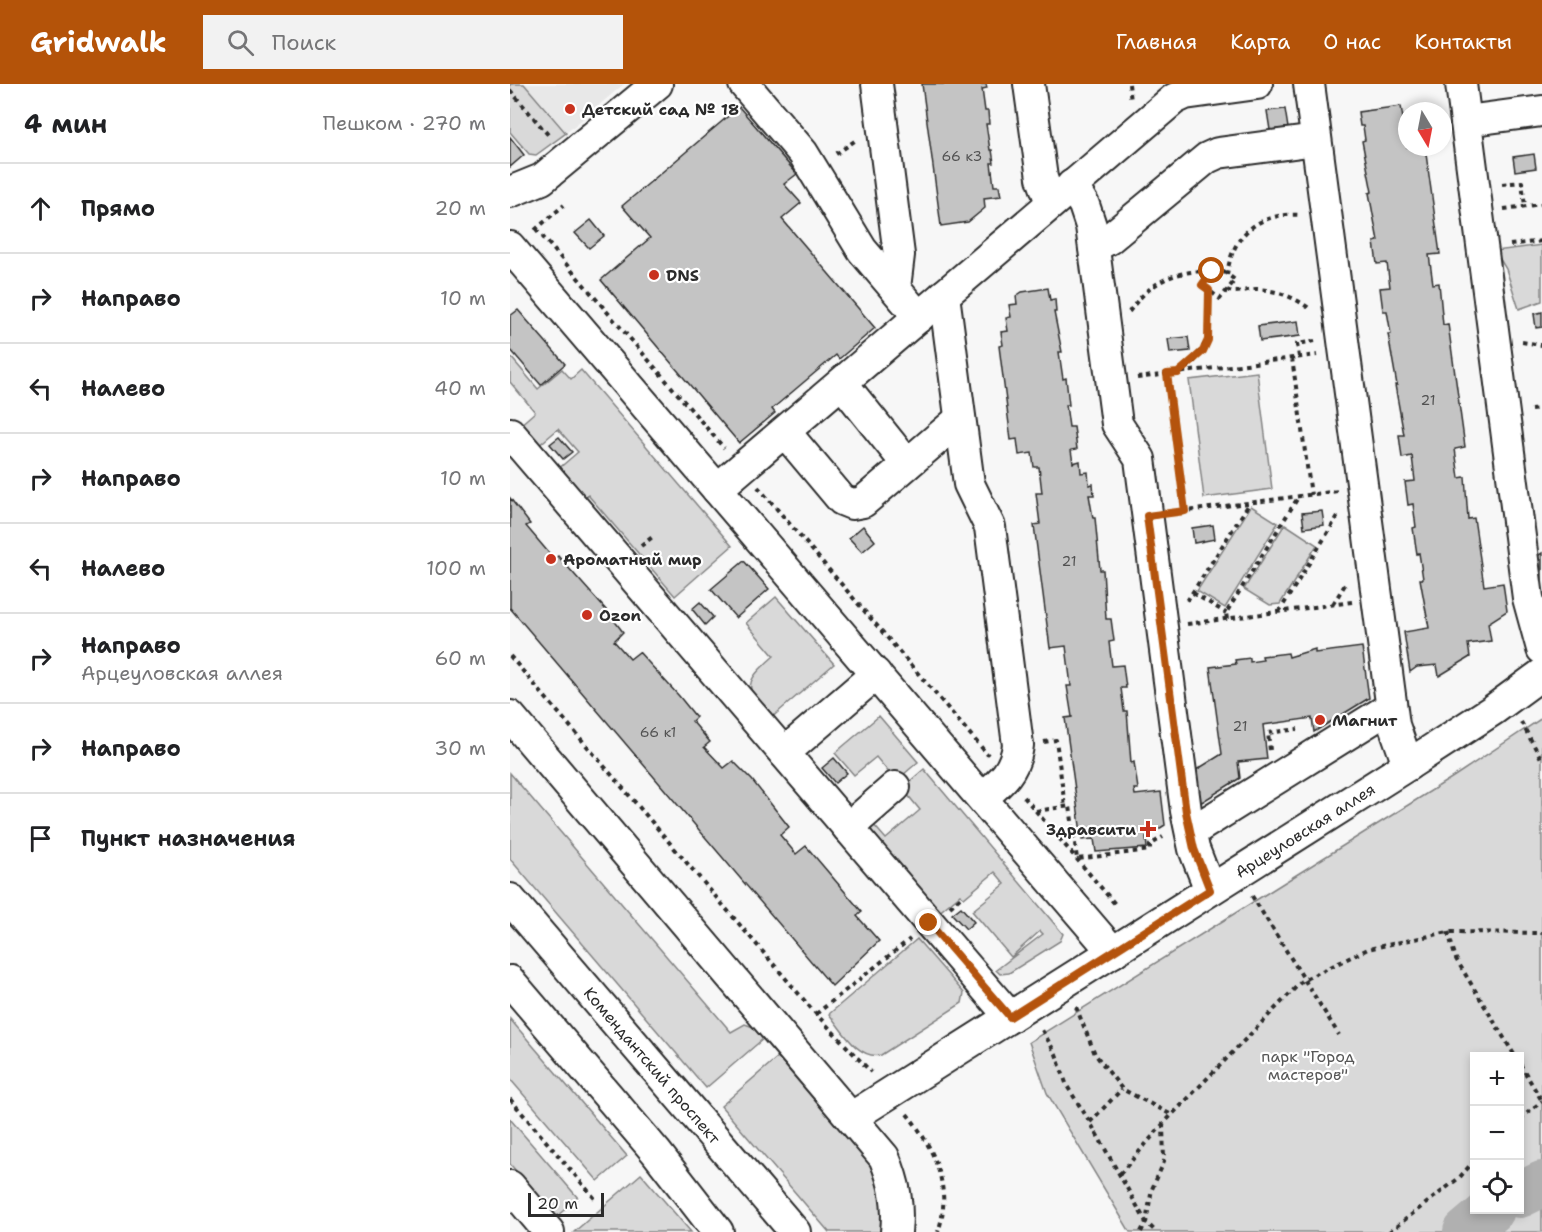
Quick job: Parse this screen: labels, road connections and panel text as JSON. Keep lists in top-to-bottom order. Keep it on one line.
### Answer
{"streets":{"street":["Арцеуловская аллея","Комендантский проспект"]},"parks":["парк \"Город мастеров\""],"places":{"other":["Детский сад № 18","DNS","Ароматный мир","Ozon","Магнит"],"health":["Здравсити"]},"house_numbers":["66 к3","21","21","21","66 к1"],"scale_bar":"20 m","north":"bottom","page":{"header":"Gridwalk","search":"Поиск","nav":["Главная","Карта","О нас","Контакты"],"heading":["4 мин","Пешком · 270 m"],"list":[["Прямо","20 m"],["Направо","10 m"],["Налево","40 m"],["Направо","10 m"],["Налево","100 m"],["Направо","Арцеуловская аллея","60 m"],["Направо","30 m"],"Пункт назначения"],"map_buttons":["+","−"],"scale":"20 m"}}
